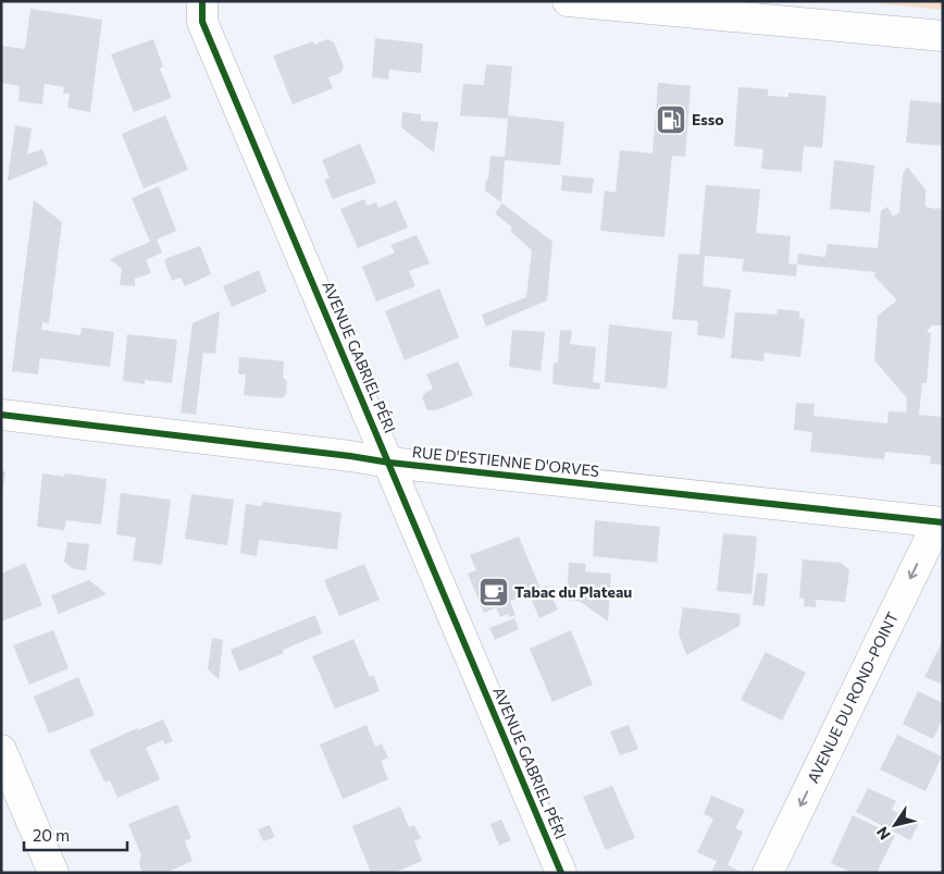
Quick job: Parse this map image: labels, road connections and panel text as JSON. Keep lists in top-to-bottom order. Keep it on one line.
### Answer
{"streets":{"street":["AVENUE GABRIEL PÉRI","RUE D'ESTIENNE D'ORVES","AVENUE DU ROND-POINT"]},"crossings":[["AVENUE GABRIEL PÉRI","RUE D'ESTIENNE D'ORVES"],["RUE D'ESTIENNE D'ORVES","AVENUE DU ROND-POINT"]],"one_way":["AVENUE DU ROND-POINT"],"places":{"fuel station":["Esso"],"cafe":["Tabac du Plateau"]},"scale_bar":"20 m","north":"bottom left"}
